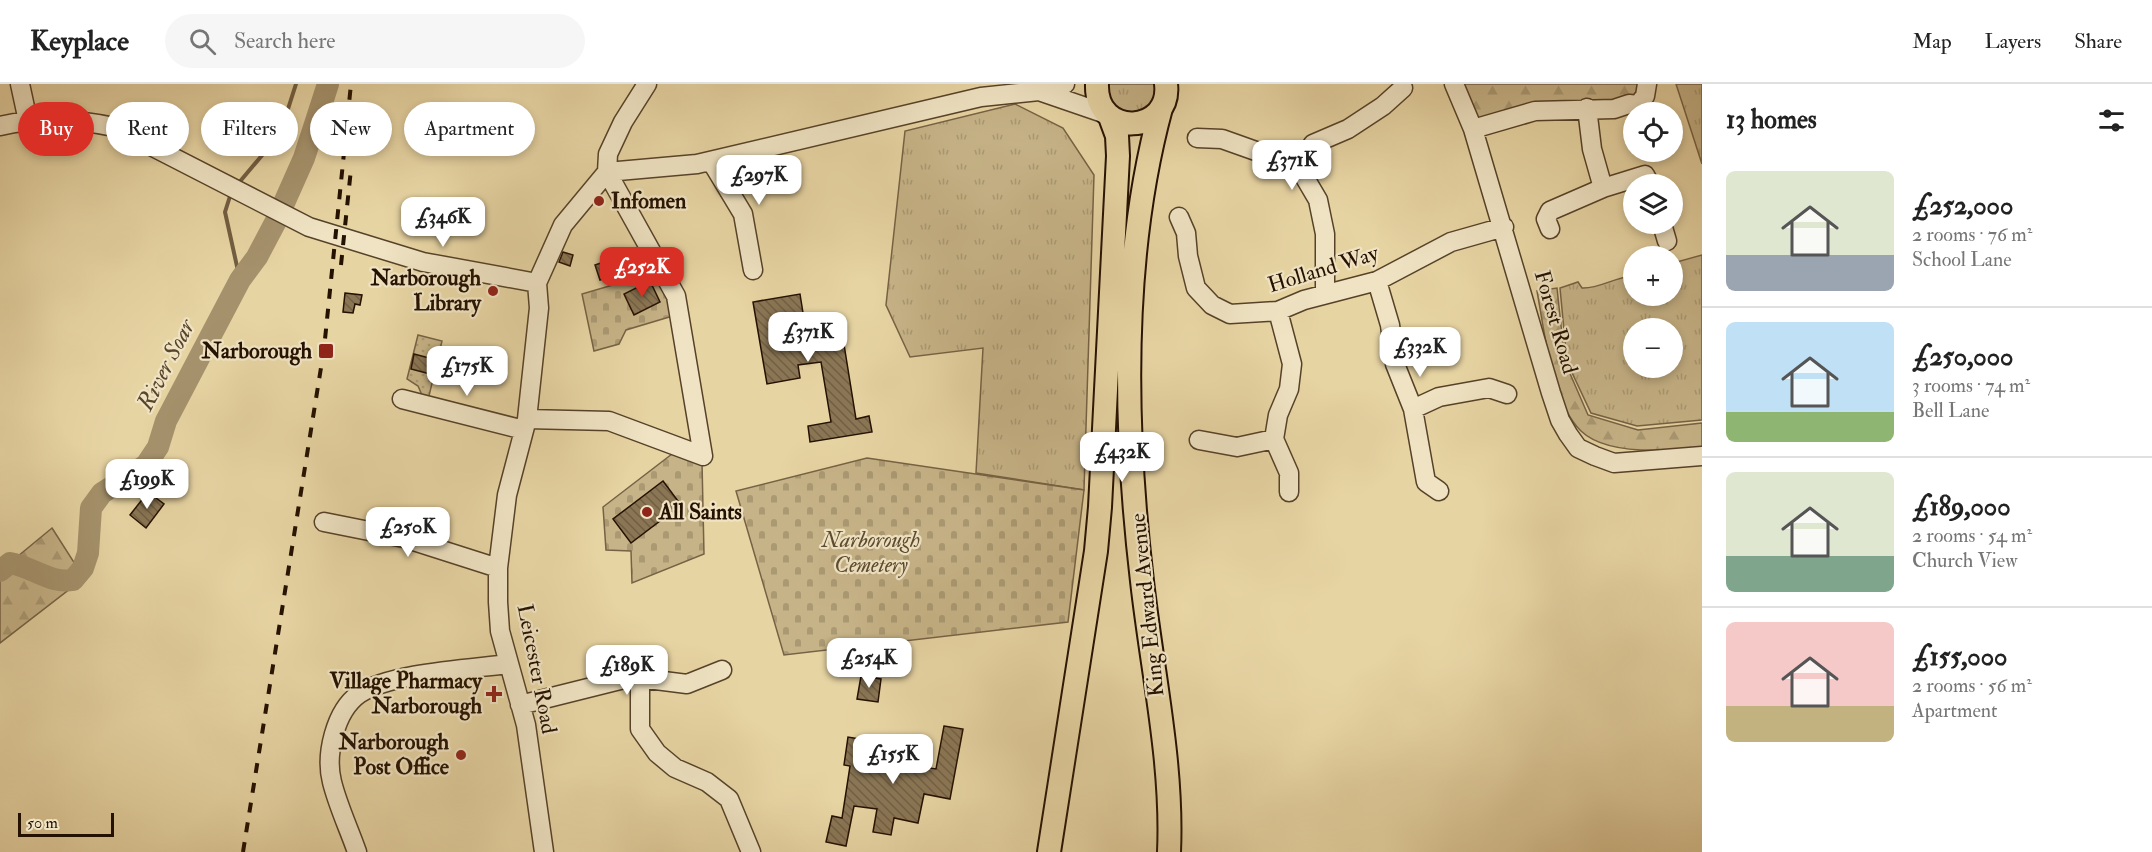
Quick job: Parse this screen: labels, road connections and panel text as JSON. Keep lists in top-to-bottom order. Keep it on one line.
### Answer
{"streets":{"main road":["King Edward Avenue"],"street":["Holland Way","Forest Road","Leicester Road"]},"crossings":[["Holland Way","Forest Road"]],"water":["River Soar"],"parks":["Narborough Cemetery"],"places":{"other":["Infomen","Narborough Library","All Saints","Narborough Post Office"],"transit":["Narborough"],"health":["Village Pharmacy Narborough"]},"scale_bar":"50 m","page":{"header":"Keyplace","search":"Search here","nav":["Map","Layers","Share"],"heading":"13 homes","map_buttons":["+","−"],"chip":["Buy","Rent","Filters","New","Apartment"],"price":["£371K","£297K","£346K","£252K","£371K","£332K","£175K","£432K","£199K","£250K","£254K","£189K","£155K"],"list":[{"name":"£252,000","note":"2 rooms · 76 m² · School Lane"},{"name":"£250,000","note":"3 rooms · 74 m² · Bell Lane"},{"name":"£189,000","note":"2 rooms · 54 m² · Church View"},{"name":"£155,000","note":"2 rooms · 56 m² · Apartment"}],"scale":"50 m"}}
